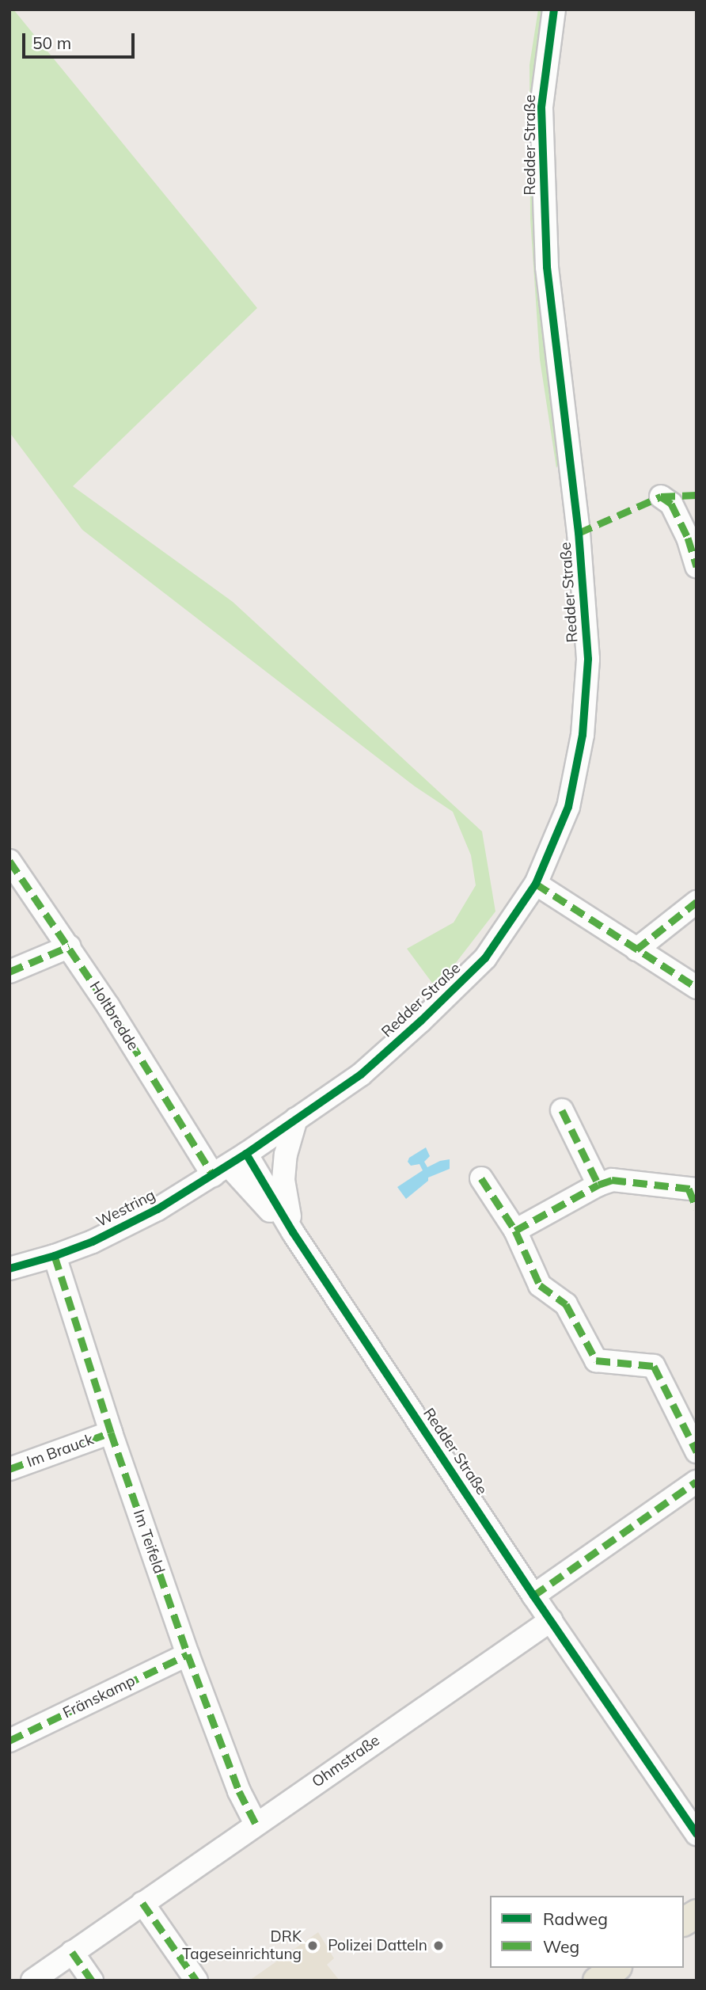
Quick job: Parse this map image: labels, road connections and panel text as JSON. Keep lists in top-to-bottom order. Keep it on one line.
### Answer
{"streets":{"street":["Redder Straße","Holtbredde","Westring","Im Brauck","Im Teifeld","Fränskamp","Ohmstraße"]},"crossings":[["Redder Straße","Holtbredde"],["Redder Straße","Westring"],["Redder Straße","Ohmstraße"],["Holtbredde","Westring"],["Westring","Im Teifeld"],["Im Brauck","Im Teifeld"],["Im Teifeld","Fränskamp"],["Im Teifeld","Ohmstraße"]],"places":["DRK Tageseinrichtung","Polizei Datteln"],"legend":["Radweg","Weg"],"scale_bar":"50 m"}
